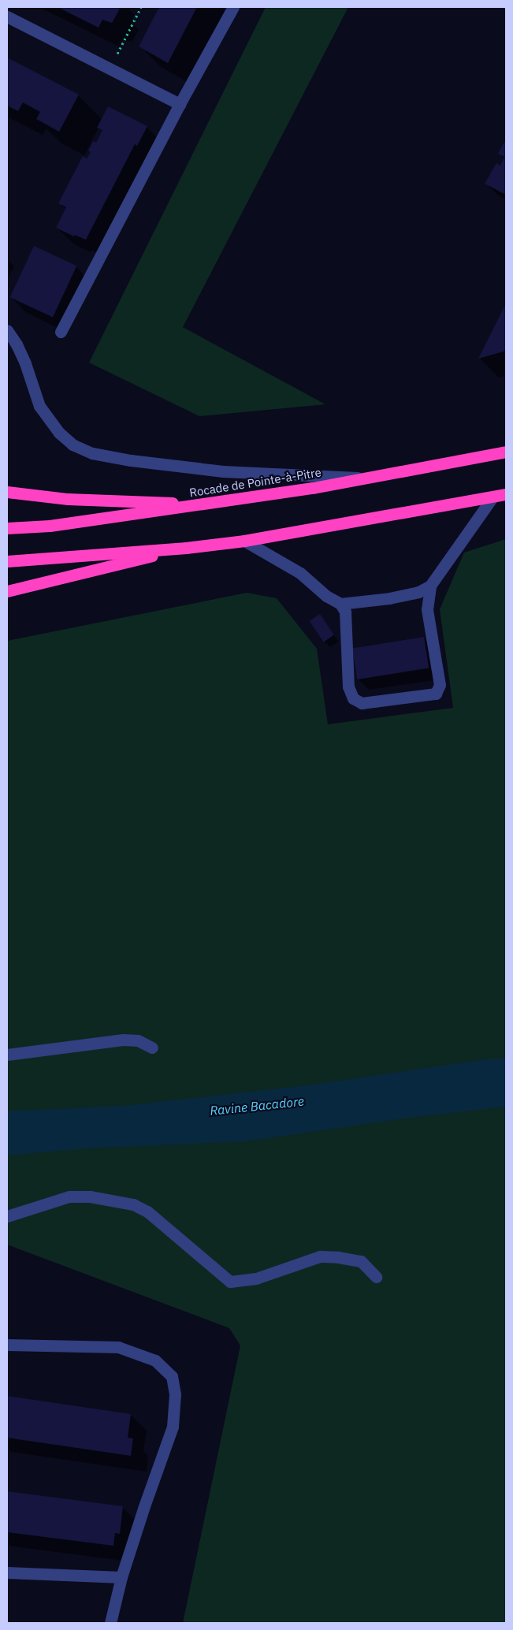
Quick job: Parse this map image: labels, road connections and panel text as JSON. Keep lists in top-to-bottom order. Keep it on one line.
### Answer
{"streets":{"highway":["Rocade de Pointe-à-Pitre"]},"water":["Ravine Bacadore"]}
